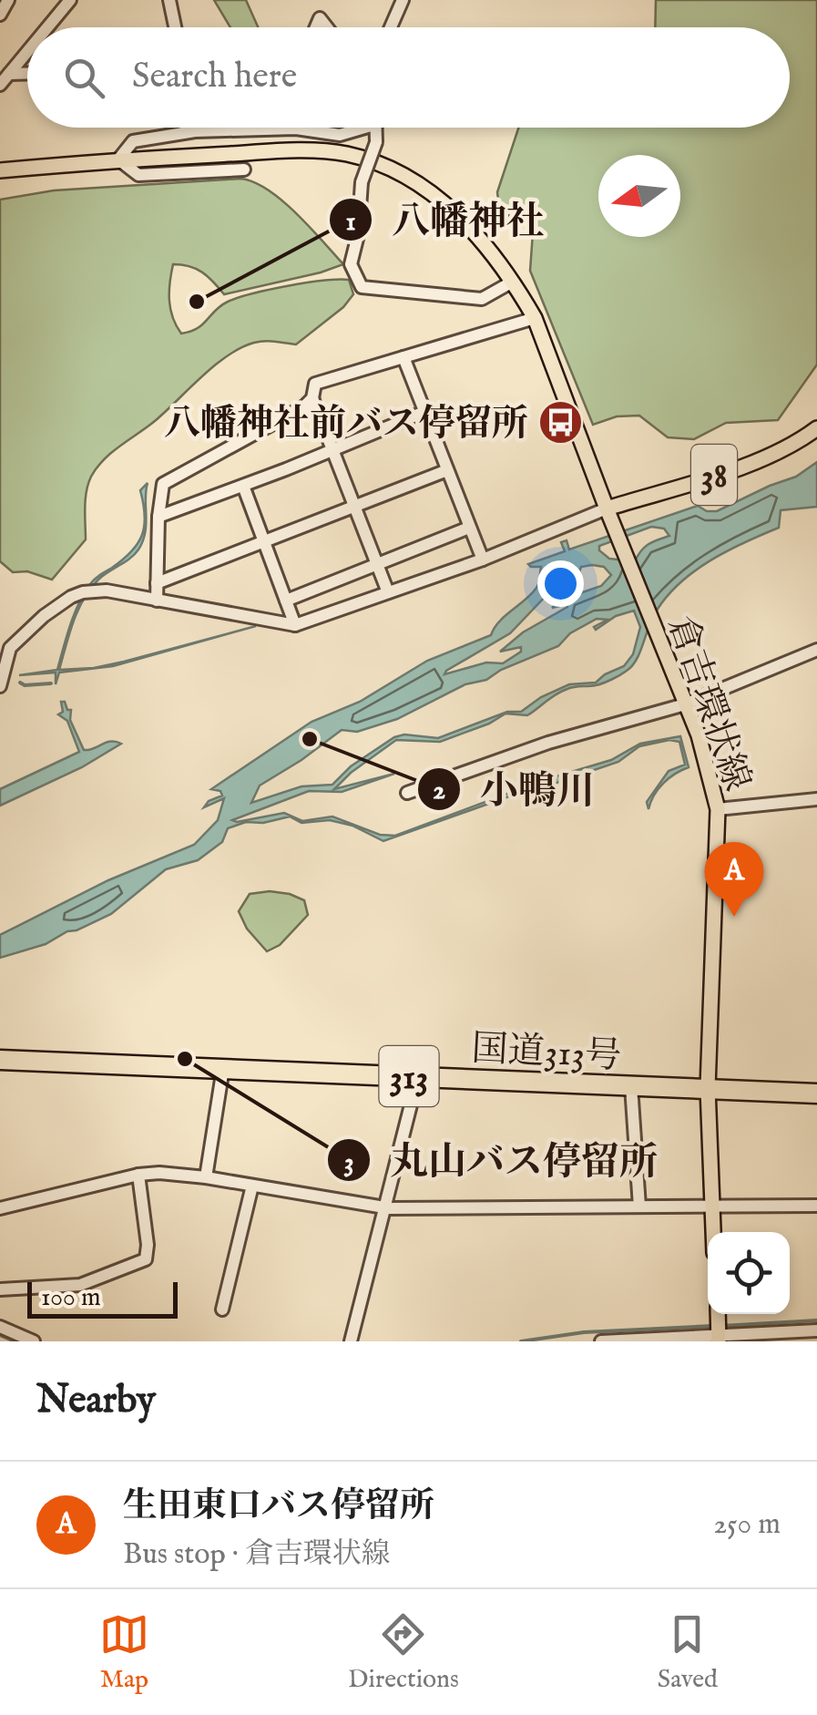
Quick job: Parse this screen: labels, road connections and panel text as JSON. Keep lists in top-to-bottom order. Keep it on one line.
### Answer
{"streets":{"highway":["国道313号","313"],"main road":["38","倉吉環状線"]},"crossings":[["38","倉吉環状線"],["倉吉環状線","国道313号"]],"places":{"other":["八幡神社","小鴨川","丸山バス停留所"],"bus stop":["八幡神社前バス停留所"]},"scale_bar":"100 m","north":"left","page":{"search":"Search here","pins":"A","scale":"100 m","heading":"Nearby","list":[{"mark":"A","name":"生田東口バス停留所","note":"Bus stop · 倉吉環状線","value":"250 m"}],"nav":["Map","Directions","Saved"]}}
